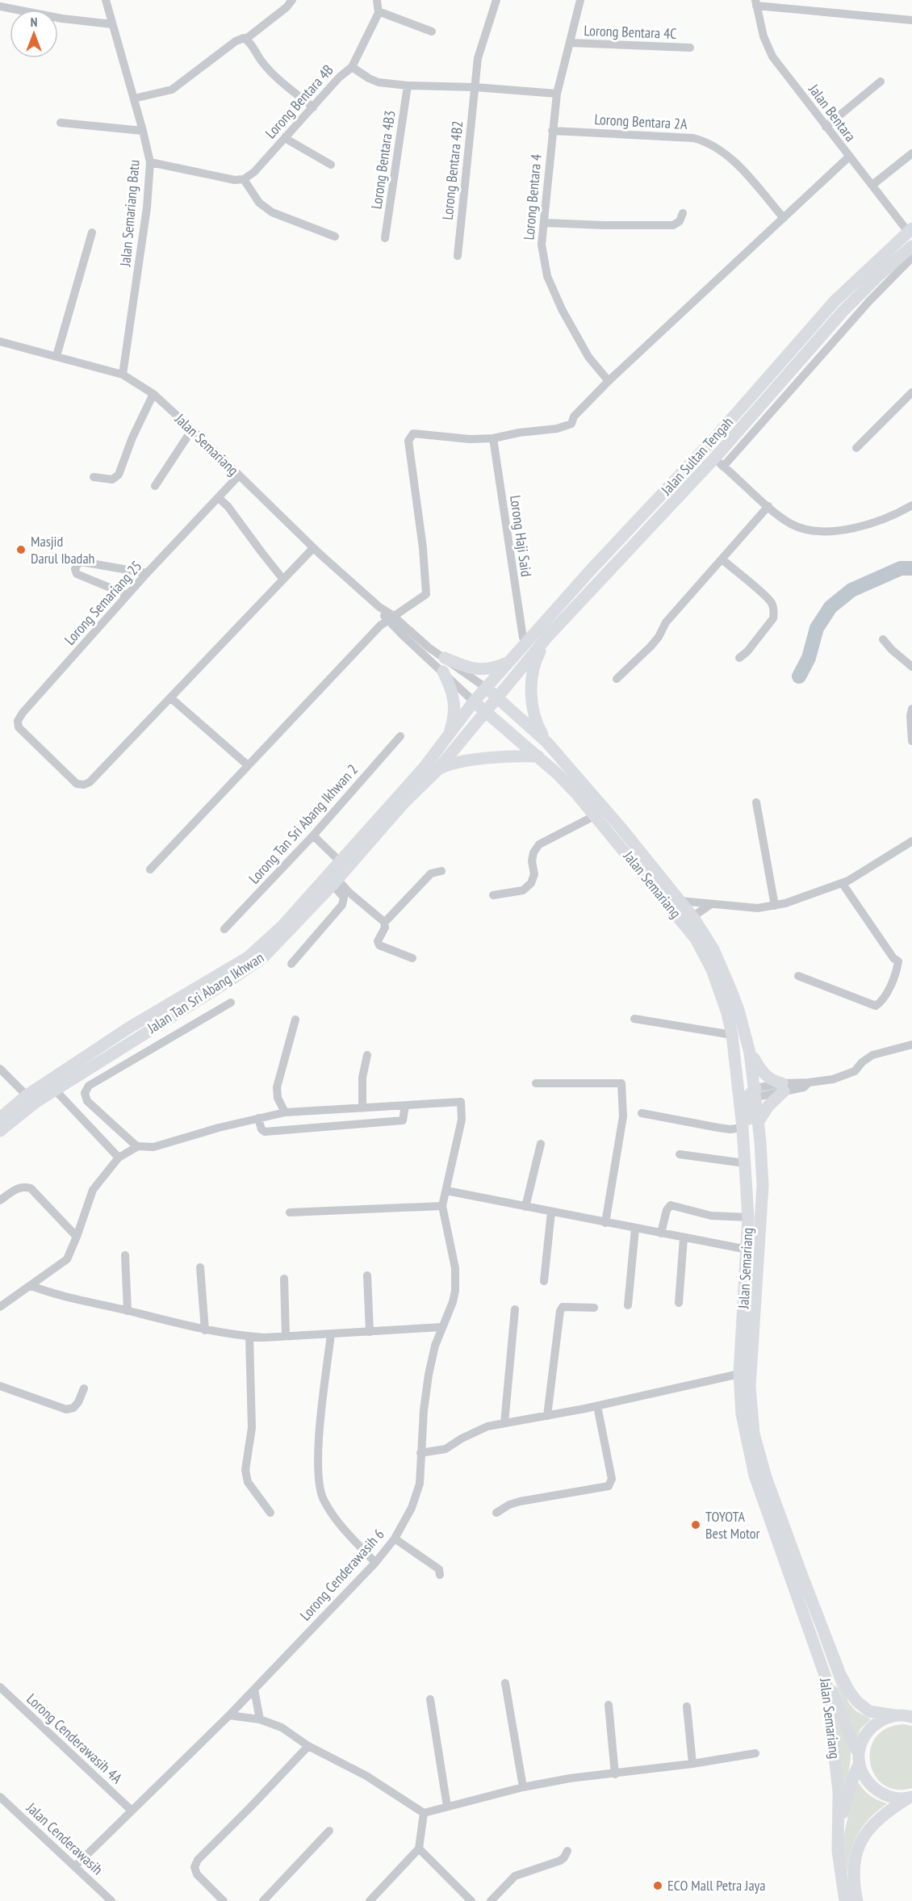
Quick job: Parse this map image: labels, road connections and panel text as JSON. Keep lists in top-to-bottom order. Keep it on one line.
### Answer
{"streets":{"main road":["Jalan Semariang","Jalan Sultan Tengah","Jalan Tan Sri Abang Ikhwan"],"street":["Lorong Bentara 4C","Lorong Bentara 4B","Jalan Bentara","Lorong Bentara 2A","Lorong Bentara 4B3","Lorong Bentara 4B2","Lorong Bentara 4","Jalan Semariang Batu","Lorong Haji Said","Lorong Semariang 25","Lorong Tan Sri Abang Ikhwan 2","Lorong Cenderawasih 6","Lorong Cenderawasih 4A","Jalan Cenderawasih"]},"crossings":[["Lorong Bentara 4C","Lorong Bentara 4"],["Lorong Bentara 4B","Lorong Bentara 4B3"],["Lorong Bentara 4B","Lorong Bentara 4B2"],["Lorong Bentara 4B","Lorong Bentara 4"],["Jalan Bentara","Jalan Sultan Tengah"],["Lorong Bentara 2A","Lorong Bentara 4"],["Jalan Semariang Batu","Jalan Semariang"],["Jalan Semariang","Jalan Sultan Tengah"],["Jalan Semariang","Lorong Semariang 25"],["Jalan Sultan Tengah","Jalan Tan Sri Abang Ikhwan"],["Lorong Cenderawasih 6","Lorong Cenderawasih 4A"],["Lorong Cenderawasih 6","Jalan Cenderawasih"]],"places":["Masjid Darul Ibadah","TOYOTA Best Motor","ECO Mall Petra Jaya"],"north":"top"}
